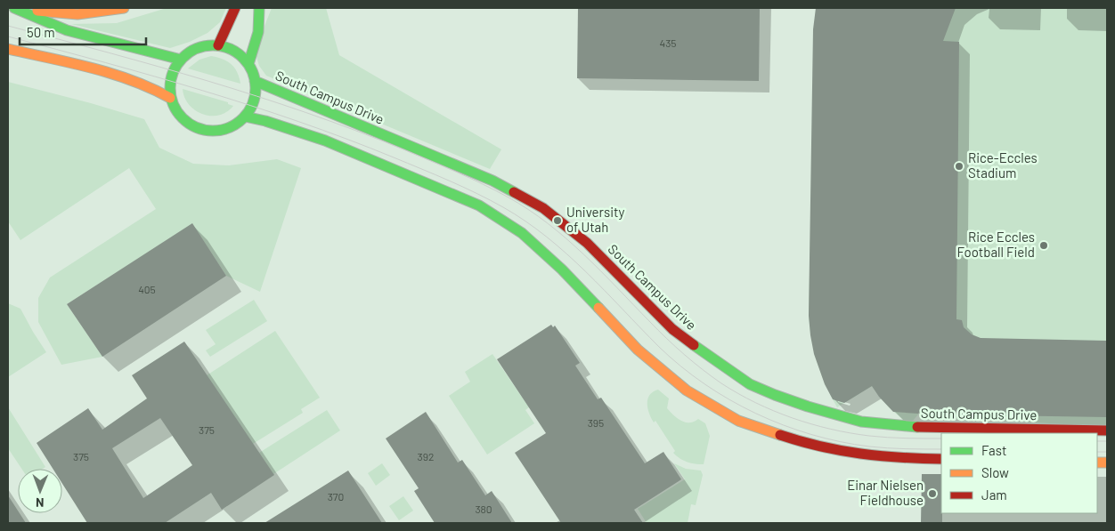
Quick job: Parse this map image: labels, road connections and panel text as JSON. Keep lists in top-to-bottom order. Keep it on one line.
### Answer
{"streets":{"street":["South Campus Drive"]},"places":["Rice-Eccles Stadium","University of Utah","Rice Eccles Football Field","Einar Nielsen Fieldhouse"],"house_numbers":["435","405","395","375","375","392","370","380"],"legend":["Fast","Slow","Jam"],"scale_bar":"50 m","north":"bottom"}
